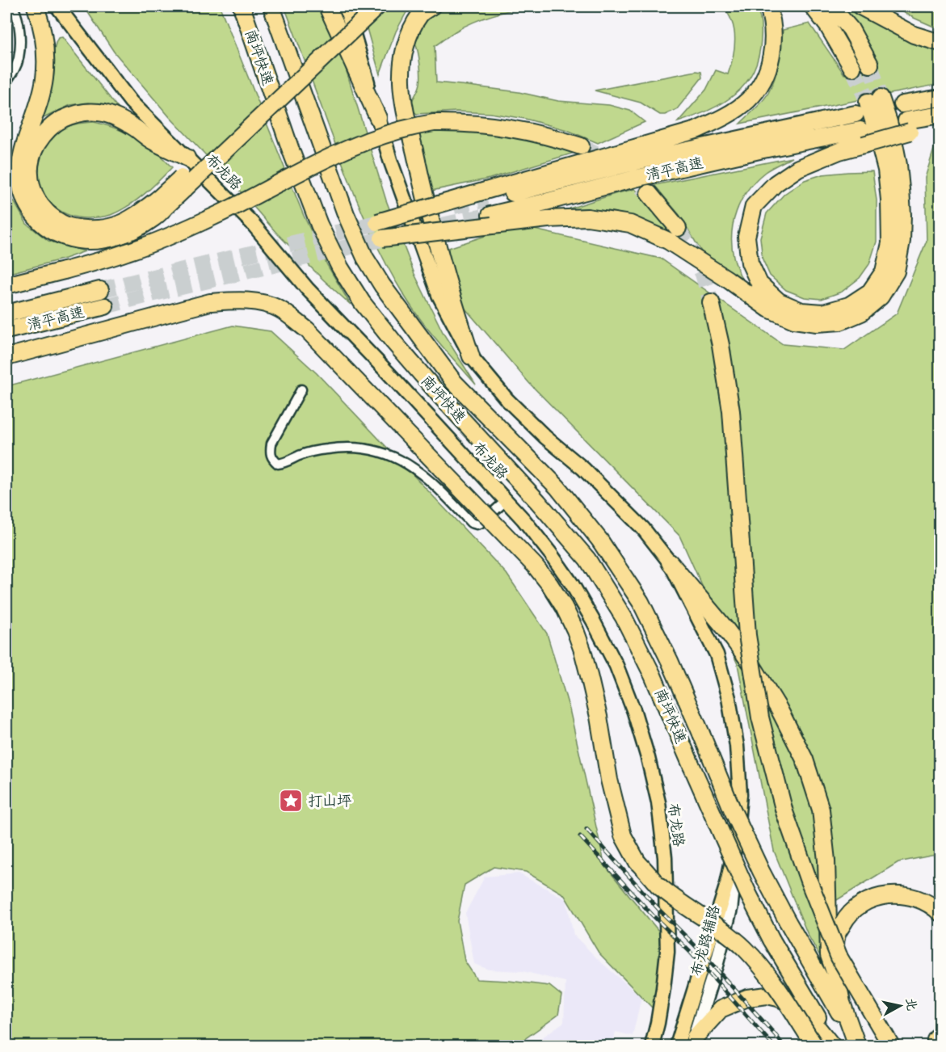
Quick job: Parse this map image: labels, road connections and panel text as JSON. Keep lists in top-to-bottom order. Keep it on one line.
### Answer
{"streets":{"highway":["南坪快速","清平高速"],"main road":["布龙路","布龙路辅路"]},"places":{"place":["打山坪"]},"north":"right"}
